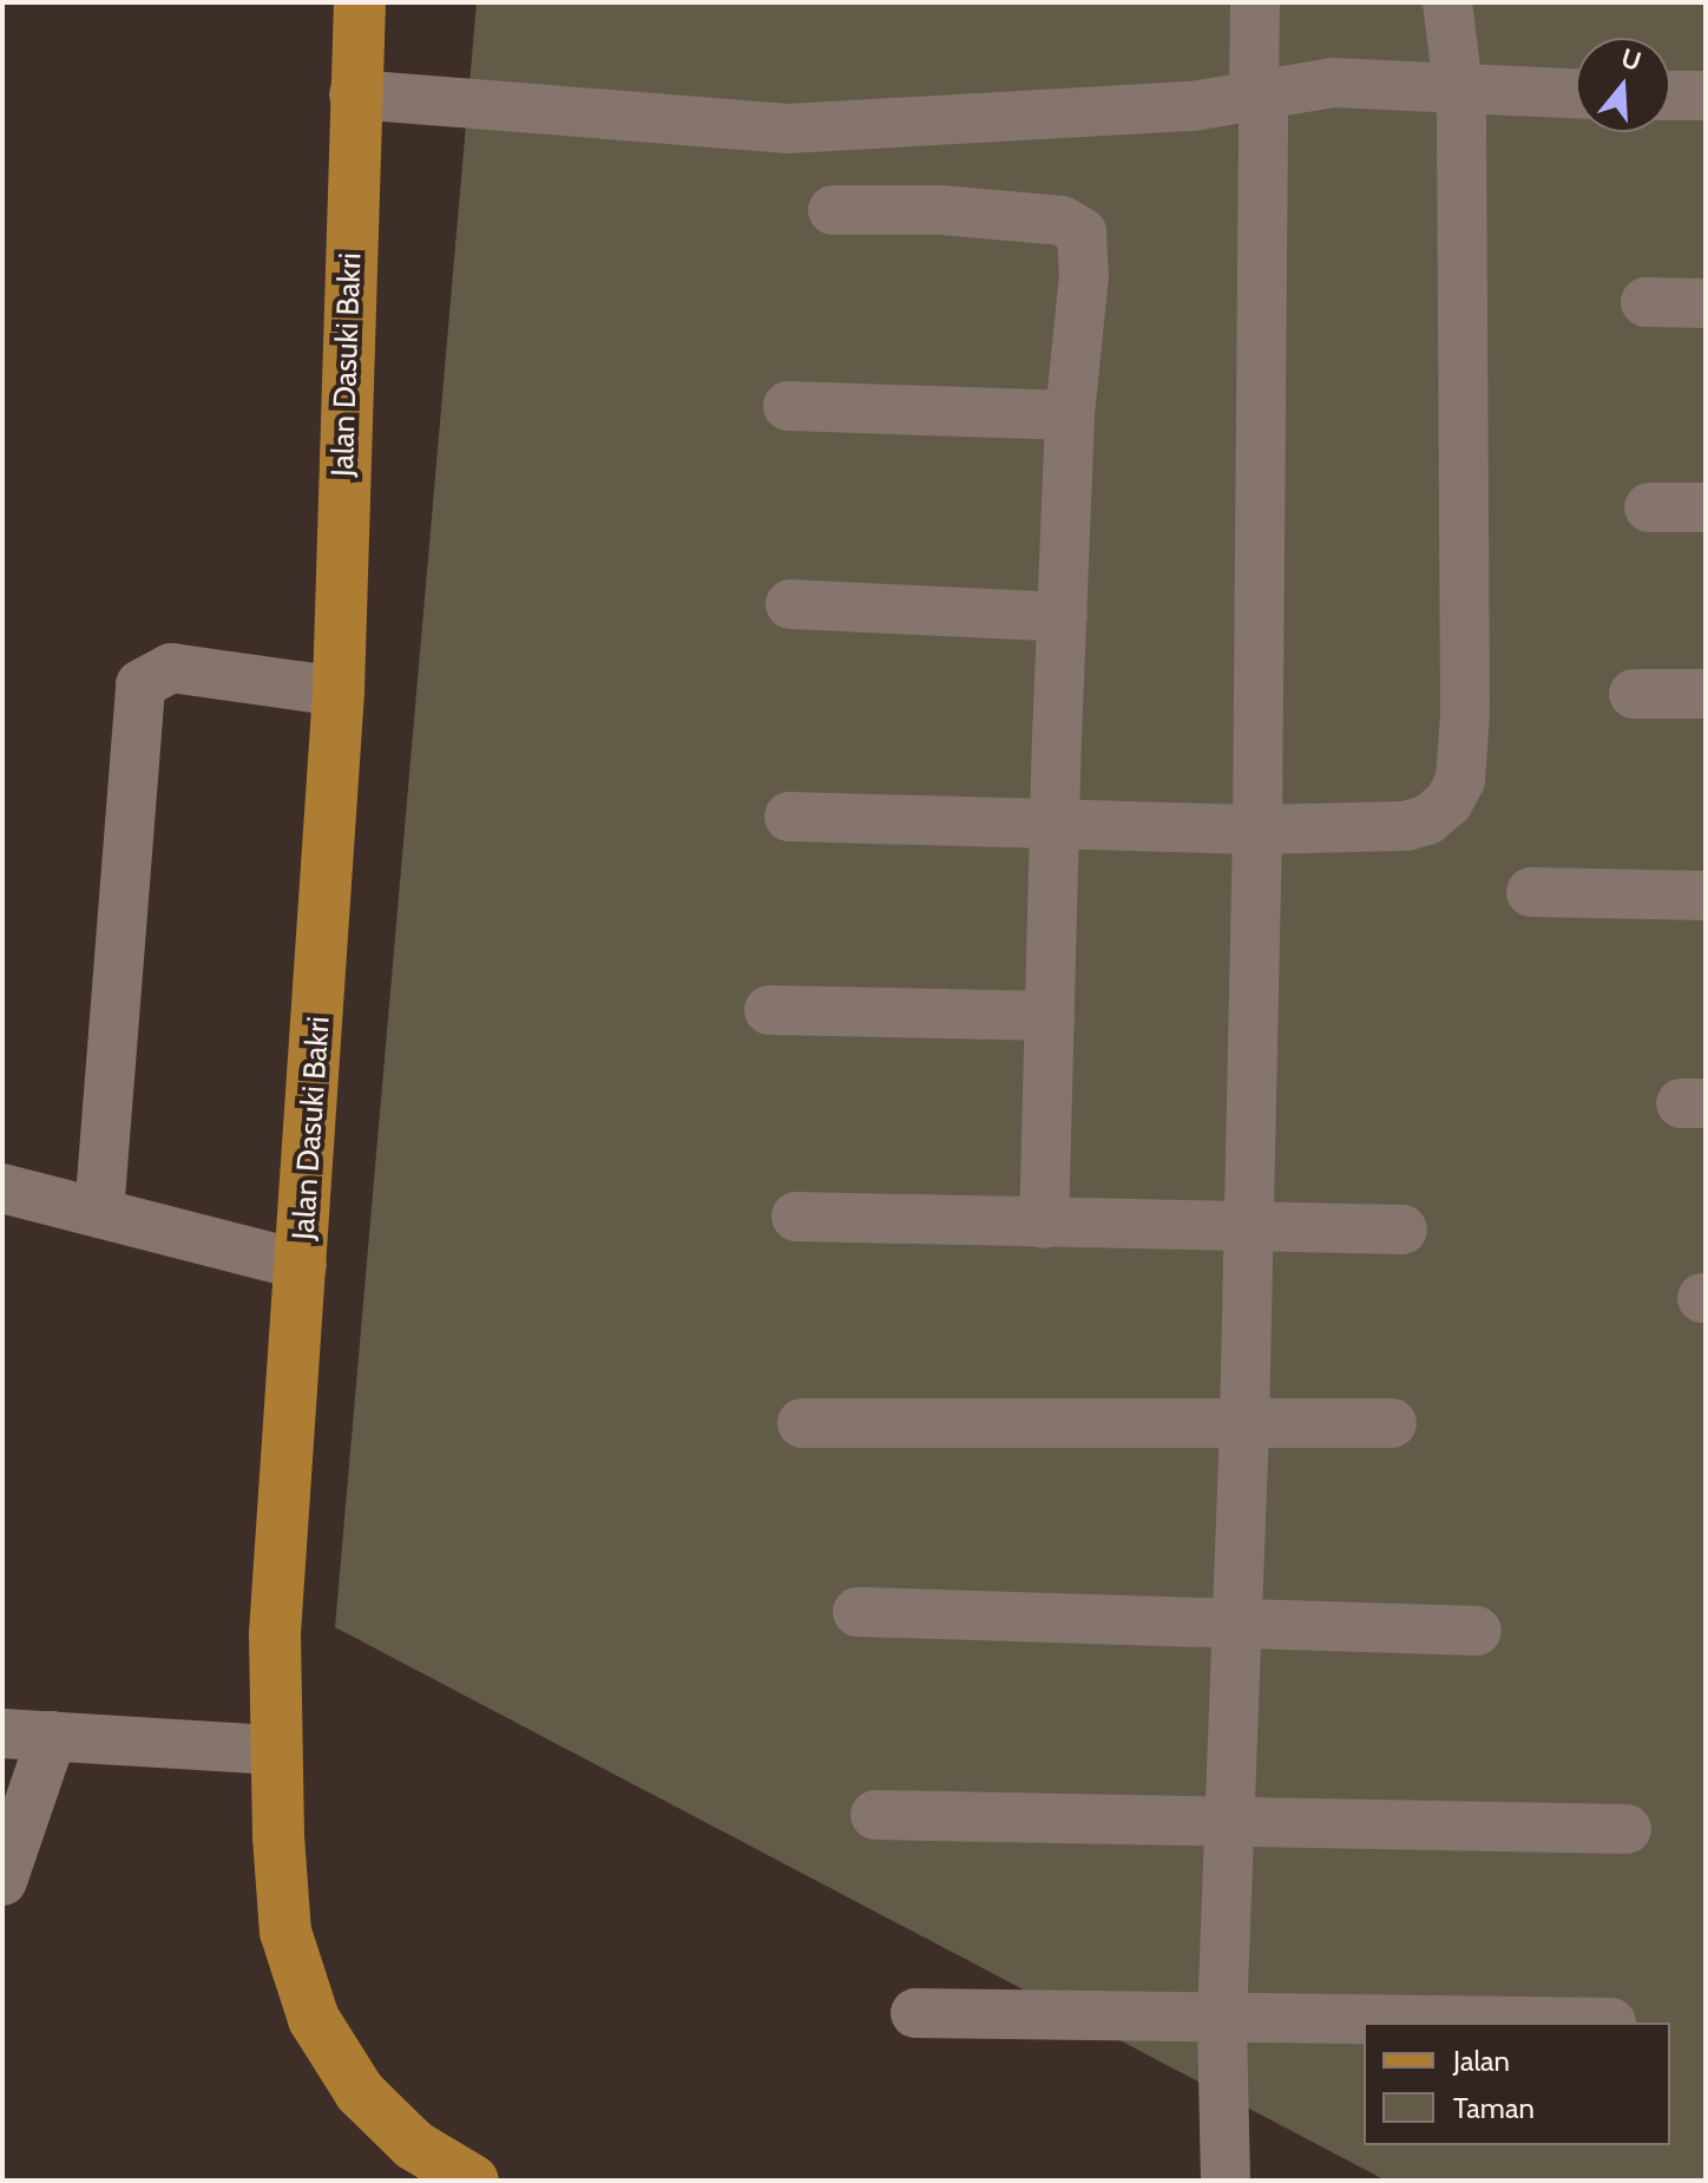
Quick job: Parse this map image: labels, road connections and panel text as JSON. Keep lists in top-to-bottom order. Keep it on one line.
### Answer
{"streets":{"main road":["Jalan Dasuki Bakri"]},"legend":["Jalan","Taman"],"north":"top"}
